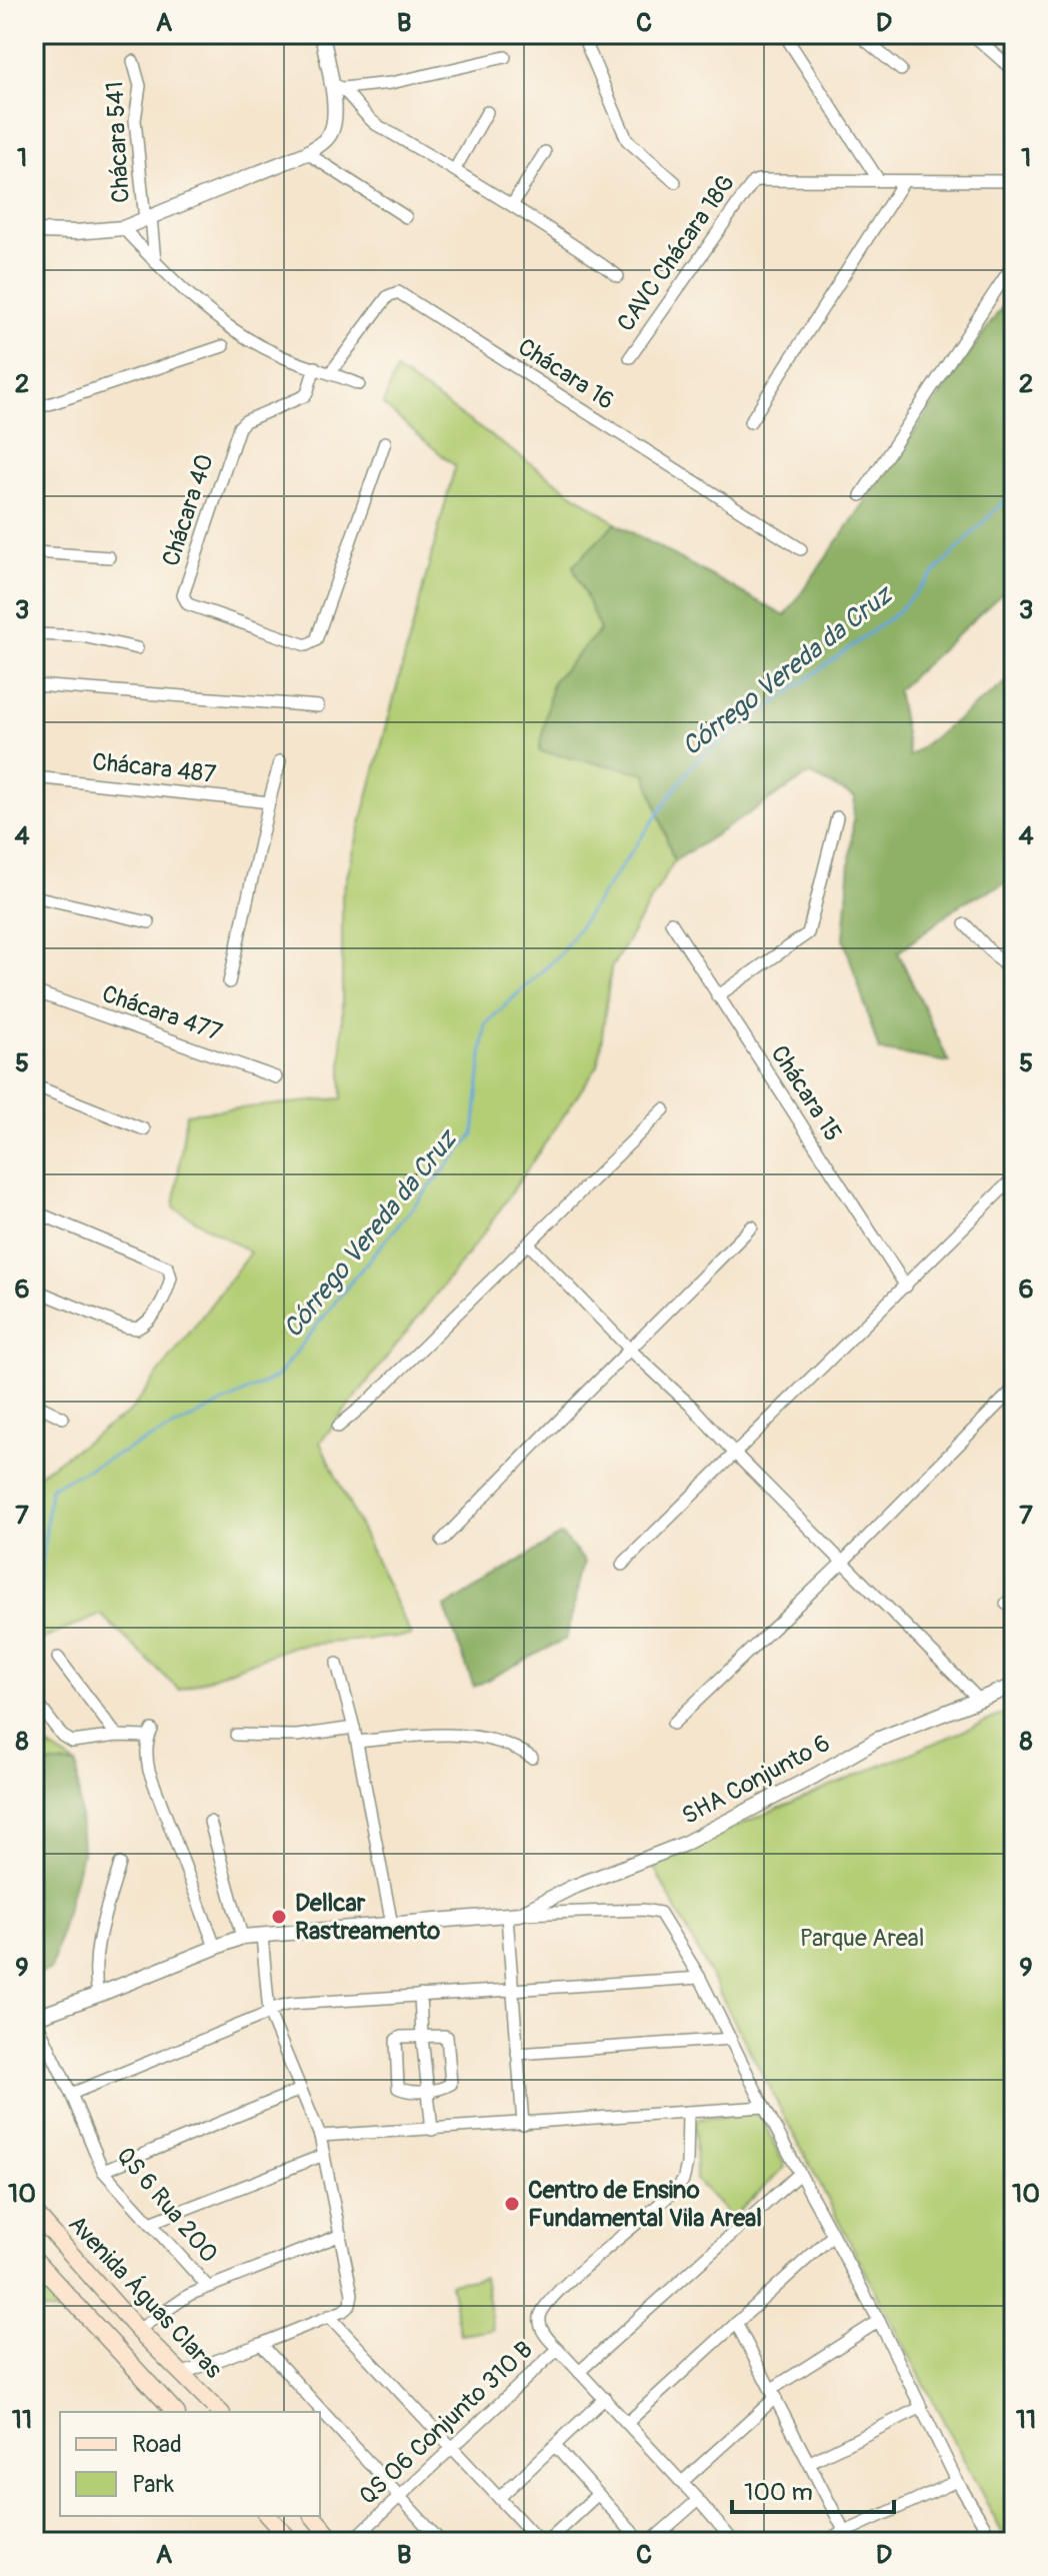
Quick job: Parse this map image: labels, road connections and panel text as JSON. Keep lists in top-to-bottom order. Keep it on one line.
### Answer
{"streets":{"main road":["Avenida Águas Claras"],"street":["Chácara 541","CAVC Chácara 18G","Chácara 16","Chácara 40","Chácara 487","Chácara 477","Chácara 15","SHA Conjunto 6","QS 6 Rua 200","QS 06 Conjunto 310 B"]},"water":["Córrego Vereda da Cruz"],"parks":["Parque Areal"],"places":["Dellcar Rastreamento","Centro de Ensino Fundamental Vila Areal"],"legend":["Road","Park"],"scale_bar":"100 m","grid":{"columns":["A","B","C","D"],"rows":["1","2","3","4","5","6","7","8","9","10","11"]}}
